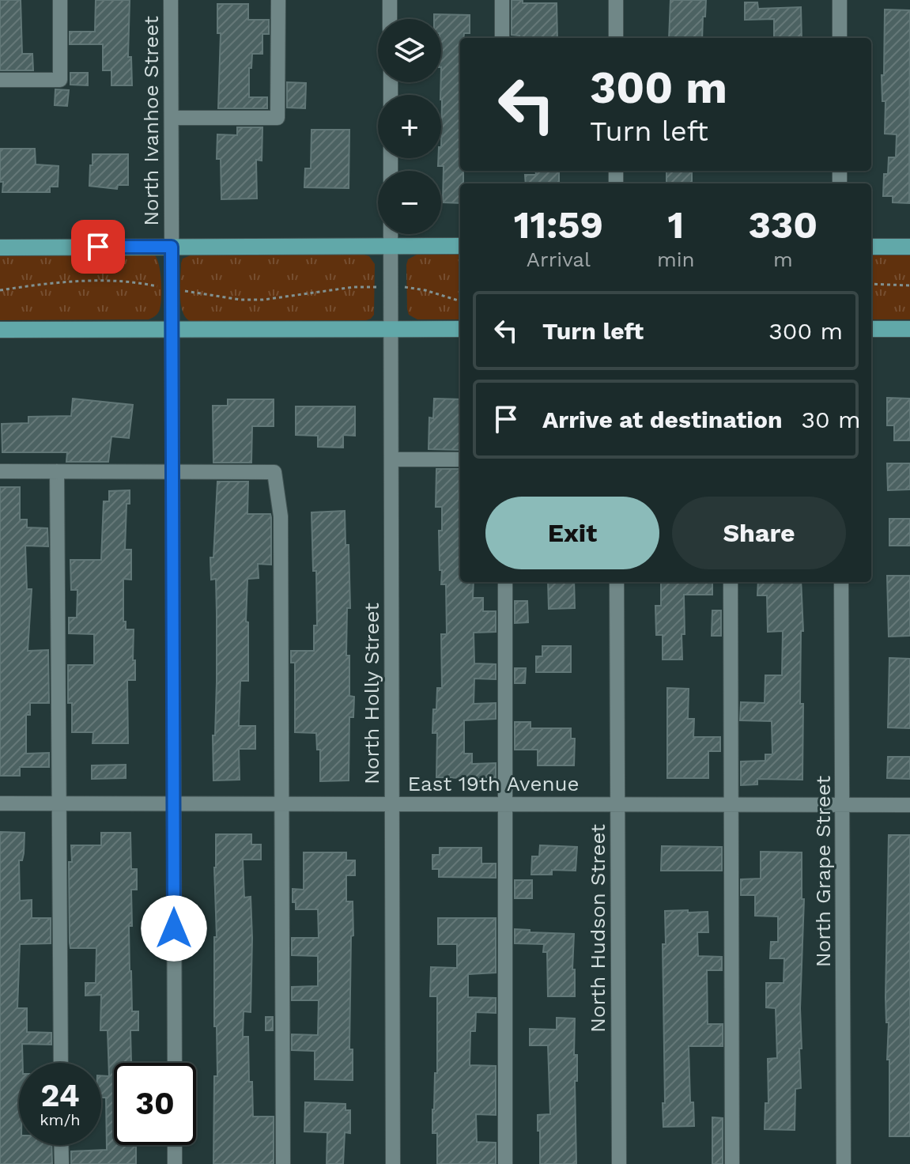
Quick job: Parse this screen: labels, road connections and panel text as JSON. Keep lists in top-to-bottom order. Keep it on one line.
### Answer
{"streets":{"street":["North Ivanhoe Street","North Holly Street","East 19th Avenue","North Grape Street","North Hudson Street"]},"crossings":[["North Ivanhoe Street","East 19th Avenue"],["North Holly Street","East 19th Avenue"],["East 19th Avenue","North Grape Street"],["East 19th Avenue","North Hudson Street"]],"page":{"map_buttons":["+","−"],"turn":["300 m","Turn left"],"eta":["11:59","Arrival","1","min","330","m"],"list":[{"name":"Turn left","value":"300 m"},{"name":"Arrive at destination","value":"30 m"}],"buttons":["Exit","Share"],"speed":"24 km/h","limit":"30"}}
